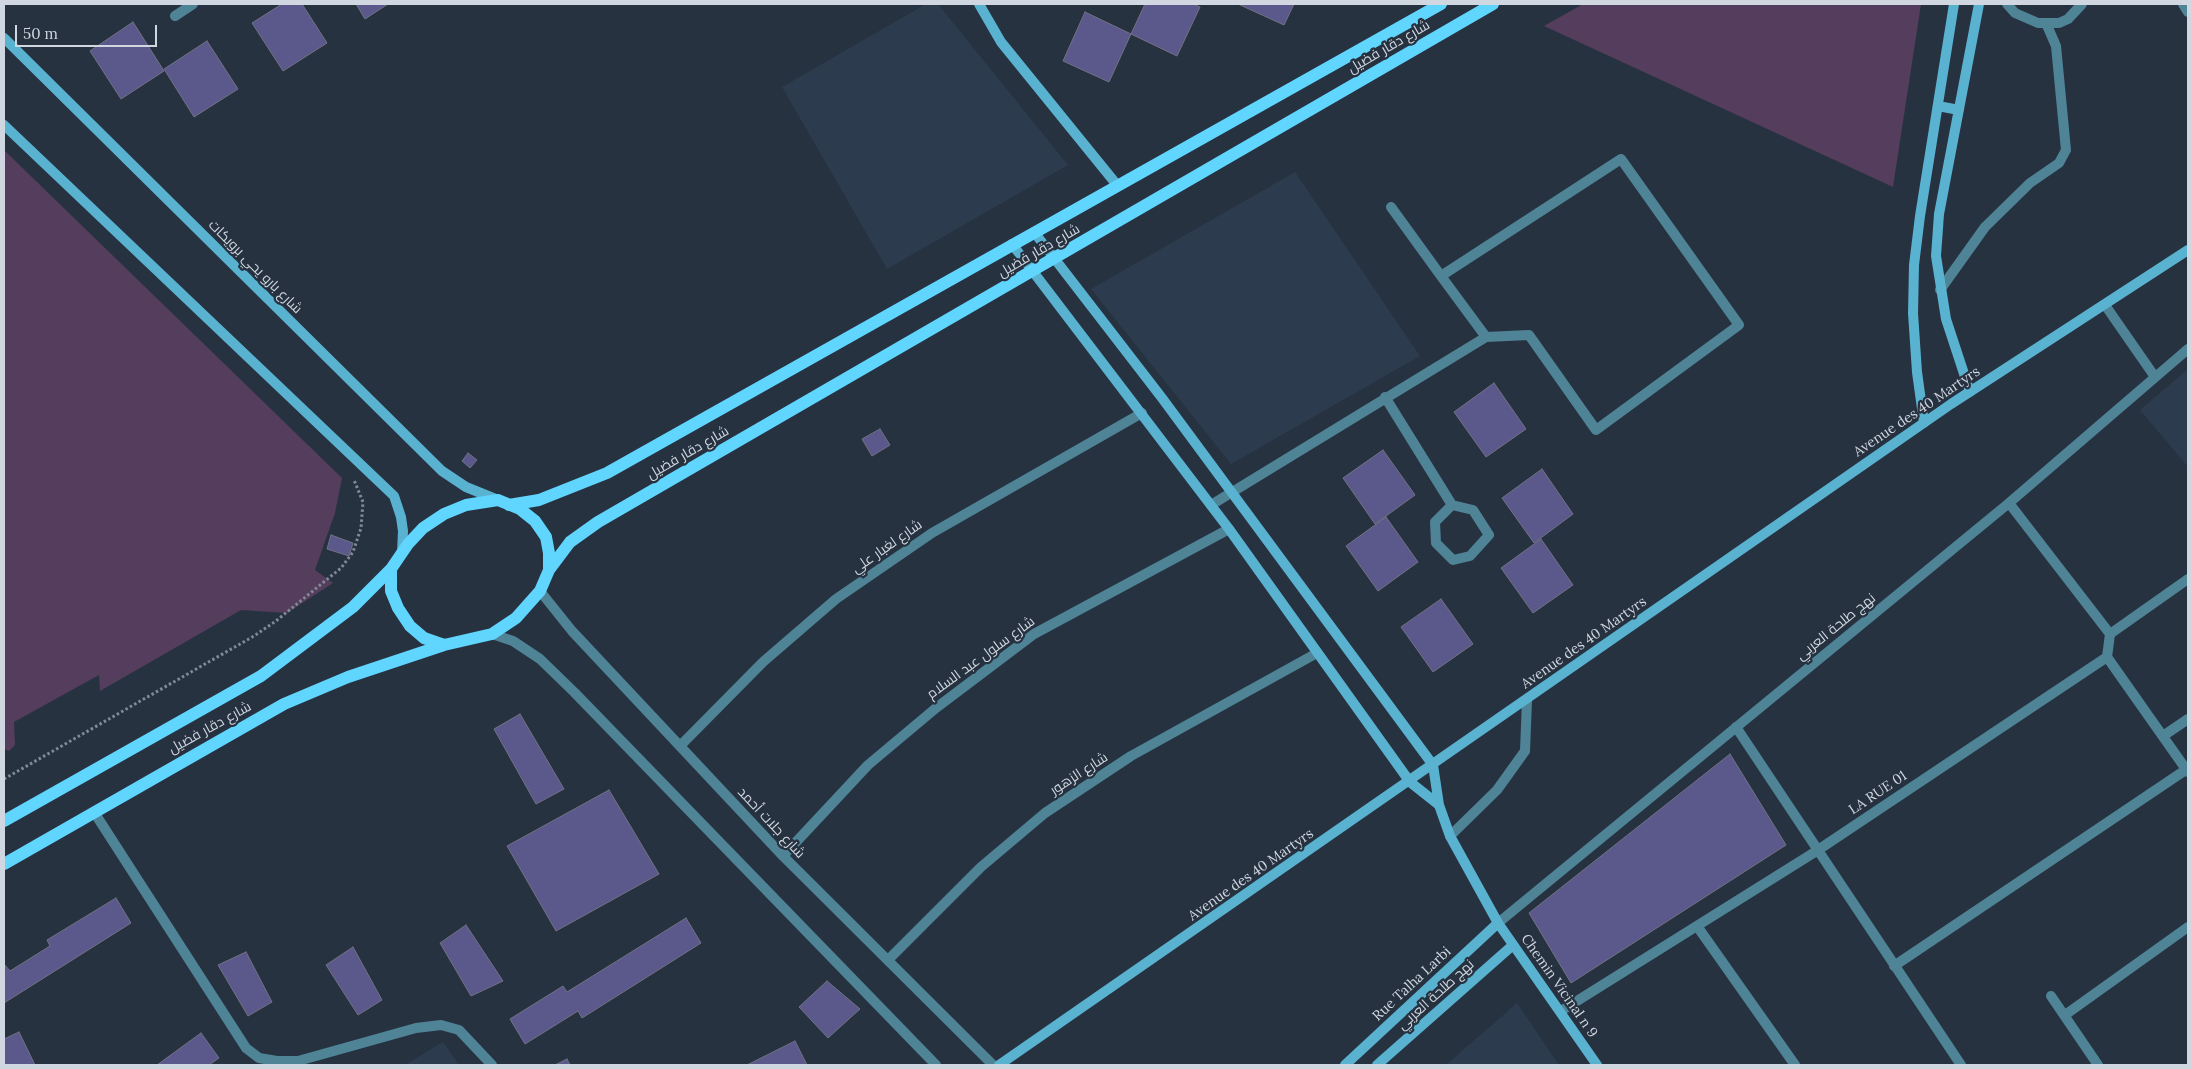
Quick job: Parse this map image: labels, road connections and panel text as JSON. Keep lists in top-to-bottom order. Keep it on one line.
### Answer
{"streets":{"main road":["شارع دقار فضيل","شارع بارو يحي برويكات","Avenue des 40 Martyrs","نهج طلحة العربي","Rue Talha Larbi","Chemin Vicinal n 9"],"street":["شارع لغبار علي","شارع سلول عبد السلام","شارع الزهور","LA RUE 01","شارع جلات أحمد"]},"crossings":[["شارع دقار فضيل","شارع بارو يحي برويكات"],["شارع دقار فضيل","شارع جلات أحمد"],["شارع بارو يحي برويكات","شارع جلات أحمد"],["Avenue des 40 Martyrs","Chemin Vicinal n 9"],["شارع لغبار علي","شارع جلات أحمد"],["نهج طلحة العربي","Rue Talha Larbi"],["نهج طلحة العربي","Chemin Vicinal n 9"],["شارع سلول عبد السلام","شارع جلات أحمد"],["شارع الزهور","شارع جلات أحمد"],["LA RUE 01","Chemin Vicinal n 9"],["Rue Talha Larbi","Chemin Vicinal n 9"]],"scale_bar":"50 m"}
